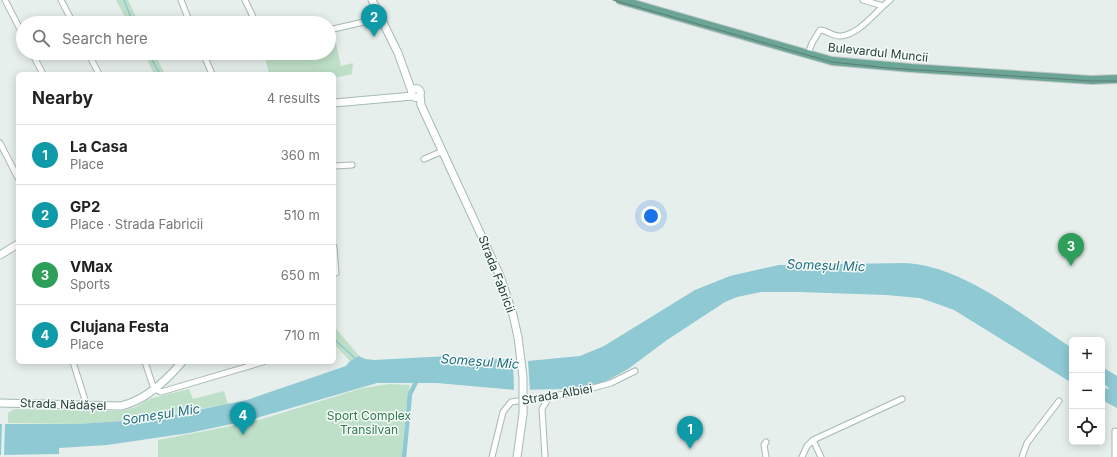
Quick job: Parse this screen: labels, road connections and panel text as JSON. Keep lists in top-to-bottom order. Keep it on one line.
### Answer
{"streets":{"main road":["Bulevardul Muncii","Strada Fabricii","Strada Nădășel"],"street":["Strada Albiei"]},"water":["Someșul Mic"],"parks":["Sport Complex Transilvan"],"page":{"pins":["2","3","4","1"],"search":"Search here","heading":["Nearby","4 results"],"list":[{"mark":"1","name":"La Casa","note":"Place","value":"360 m"},{"mark":"2","name":"GP2","note":"Place · Strada Fabricii","value":"510 m"},{"mark":"3","name":"VMax","note":"Sports","value":"650 m"},{"mark":"4","name":"Clujana Festa","note":"Place","value":"710 m"}],"map_buttons":["+","−"]}}
